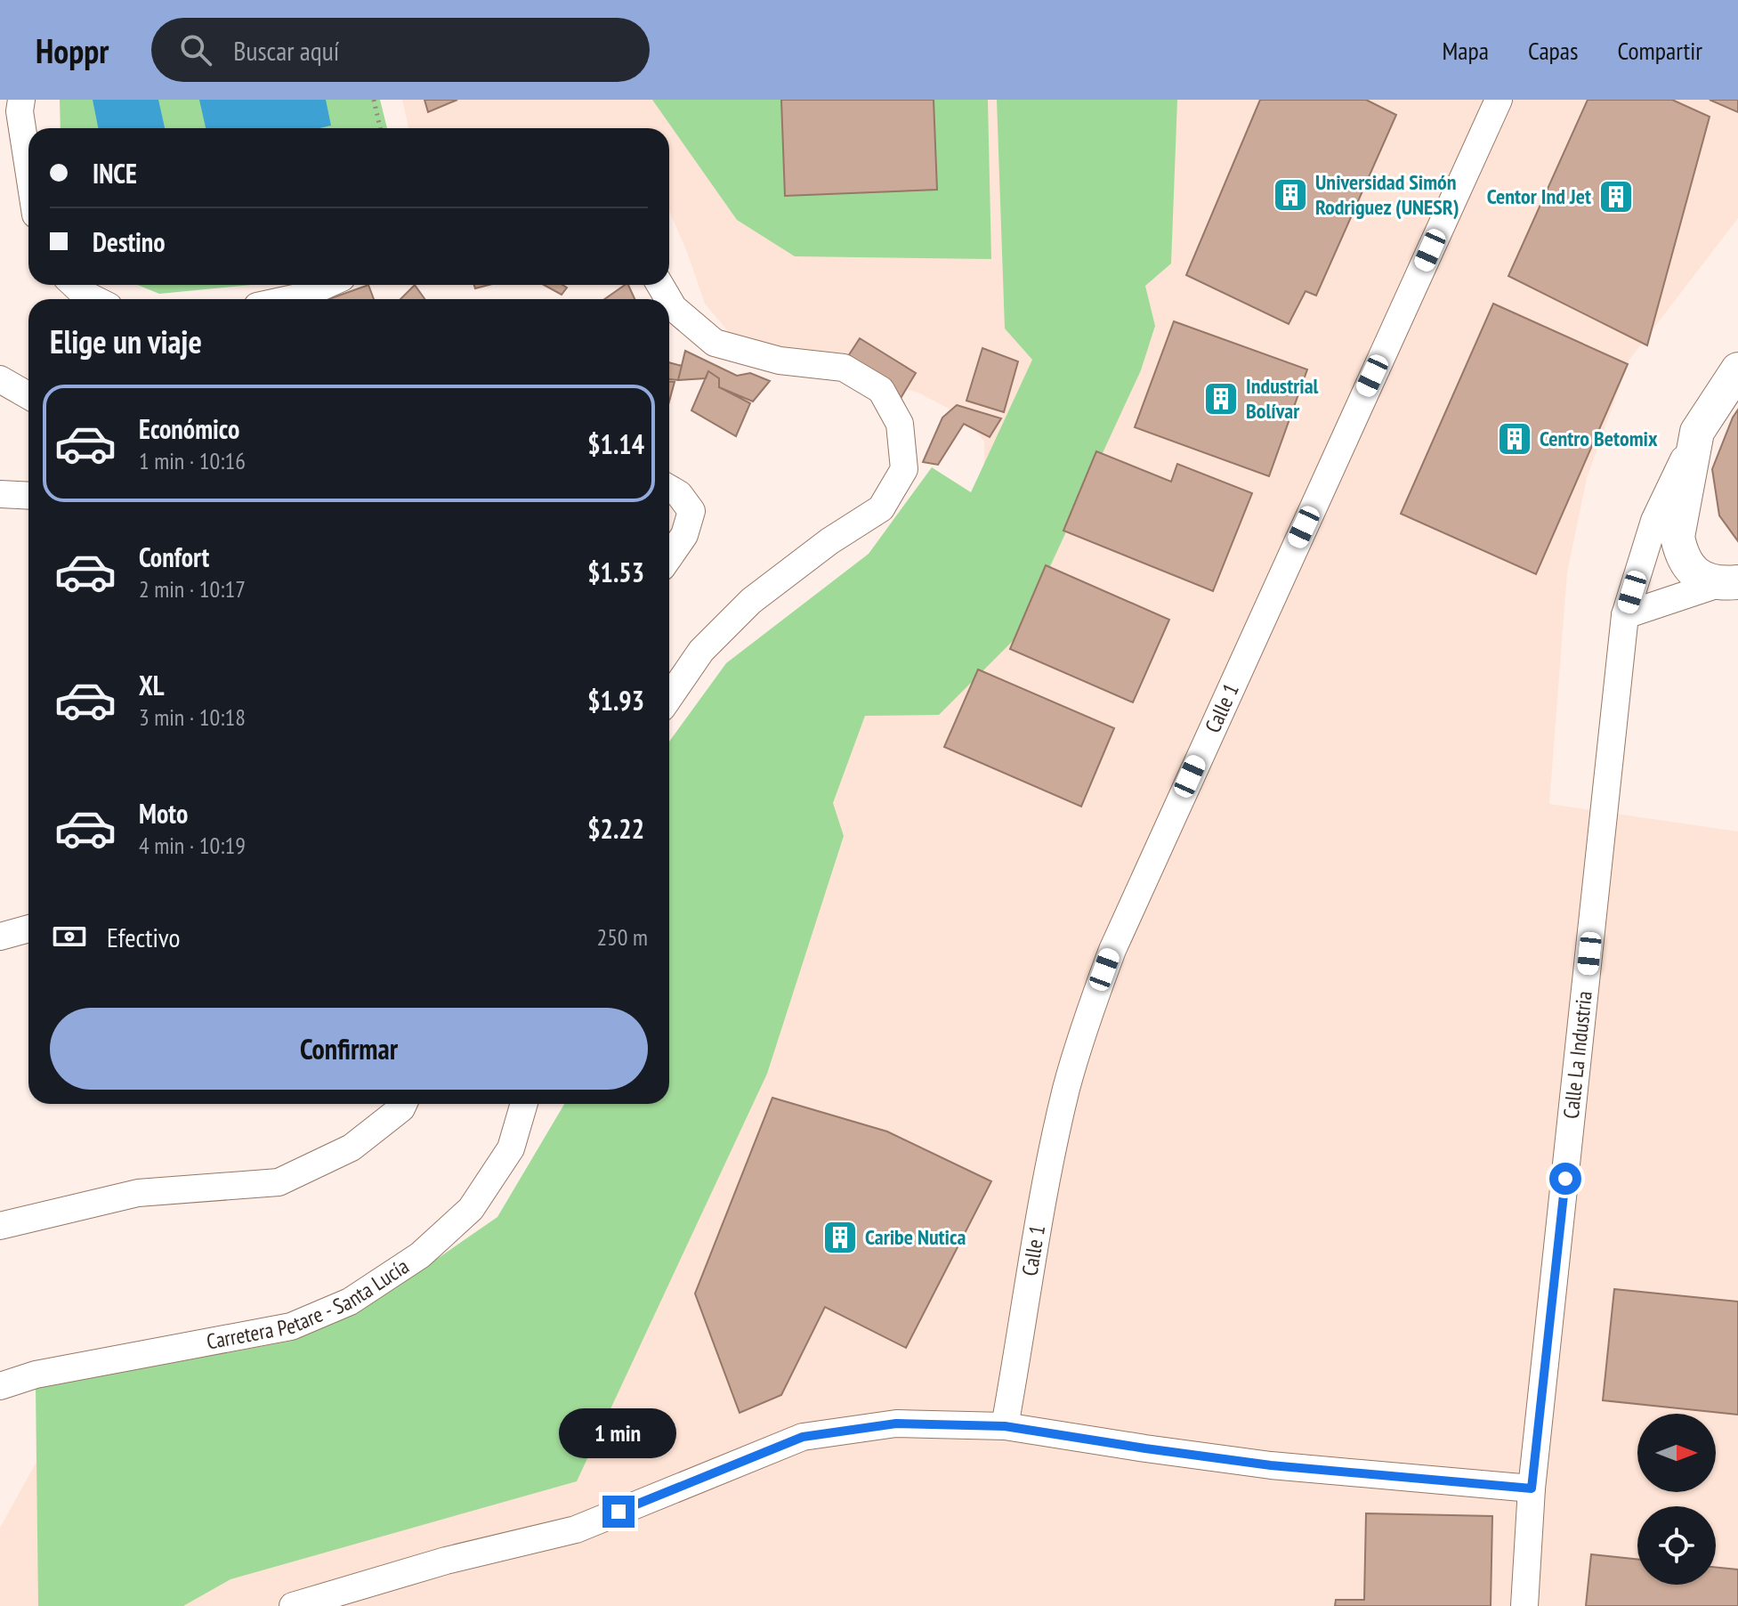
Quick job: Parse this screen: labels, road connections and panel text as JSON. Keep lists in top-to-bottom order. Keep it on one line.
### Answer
{"streets":{"street":["Calle 1","Calle La Industria","Carretera Petare - Santa Lucía"]},"places":{"building":["Universidad Simón Rodriguez (UNESR)","Centor Ind Jet","Industrial Bolívar","Centro Betomix","Caribe Nutica"]},"north":"right","page":{"header":"Hoppr","search":"Buscar aquí","nav":["Mapa","Capas","Compartir"],"banner":["INCE","Destino"],"heading":"Elige un viaje","list":[{"name":"Económico","note":"1 min · 10:16","value":"$1.14"},{"name":"Confort","note":"2 min · 10:17","value":"$1.53"},{"name":"XL","note":"3 min · 10:18","value":"$1.93"},{"name":"Moto","note":"4 min · 10:19","value":"$2.22"}],"pay":["Efectivo","250 m"],"buttons":"Confirmar","bubble":"1 min"}}
